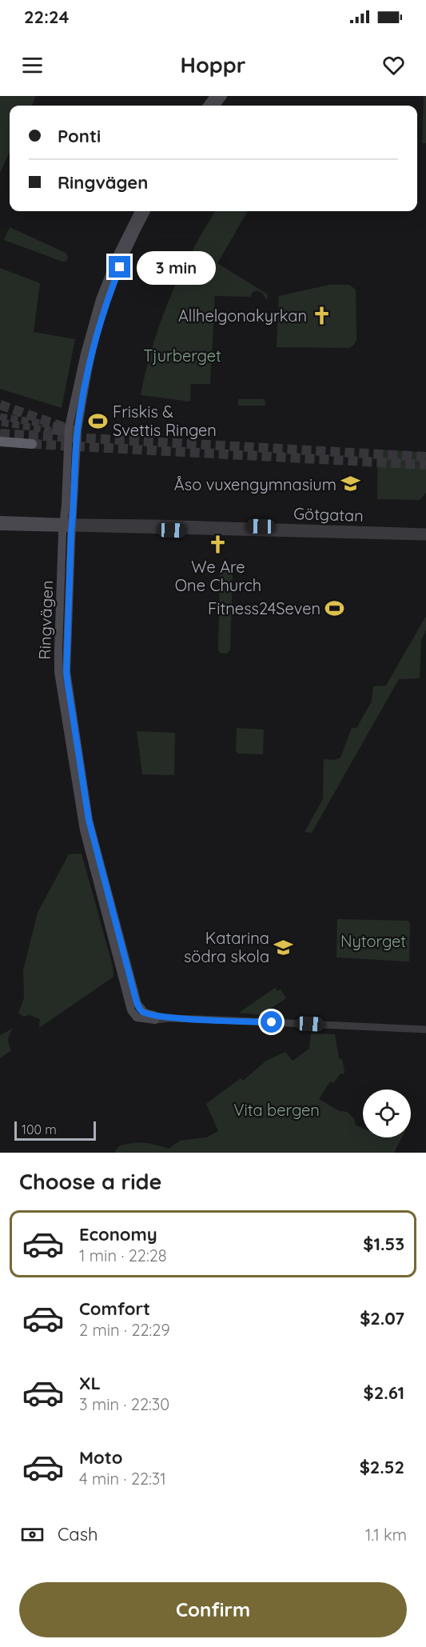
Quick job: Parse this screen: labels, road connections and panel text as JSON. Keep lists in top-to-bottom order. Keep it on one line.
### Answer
{"streets":{"main road":["Götgatan","Ringvägen"]},"crossings":[["Götgatan","Ringvägen"]],"parks":["Tjurberget","Nytorget","Vita bergen"],"places":{"church":["Allhelgonakyrkan","We Are One Church"],"sports":["Friskis & Svettis Ringen","Fitness24Seven"],"school or university":["Åso vuxengymnasium","Katarina södra skola"]},"scale_bar":"100 m","page":{"status":"22:24","header":"Hoppr","banner":["Ponti","Ringvägen"],"bubble":"3 min","scale":"100 m","heading":"Choose a ride","list":[{"name":"Economy","note":"1 min · 22:28","value":"$1.53"},{"name":"Comfort","note":"2 min · 22:29","value":"$2.07"},{"name":"XL","note":"3 min · 22:30","value":"$2.61"},{"name":"Moto","note":"4 min · 22:31","value":"$2.52"}],"pay":["Cash","1.1 km"],"buttons":"Confirm"}}
